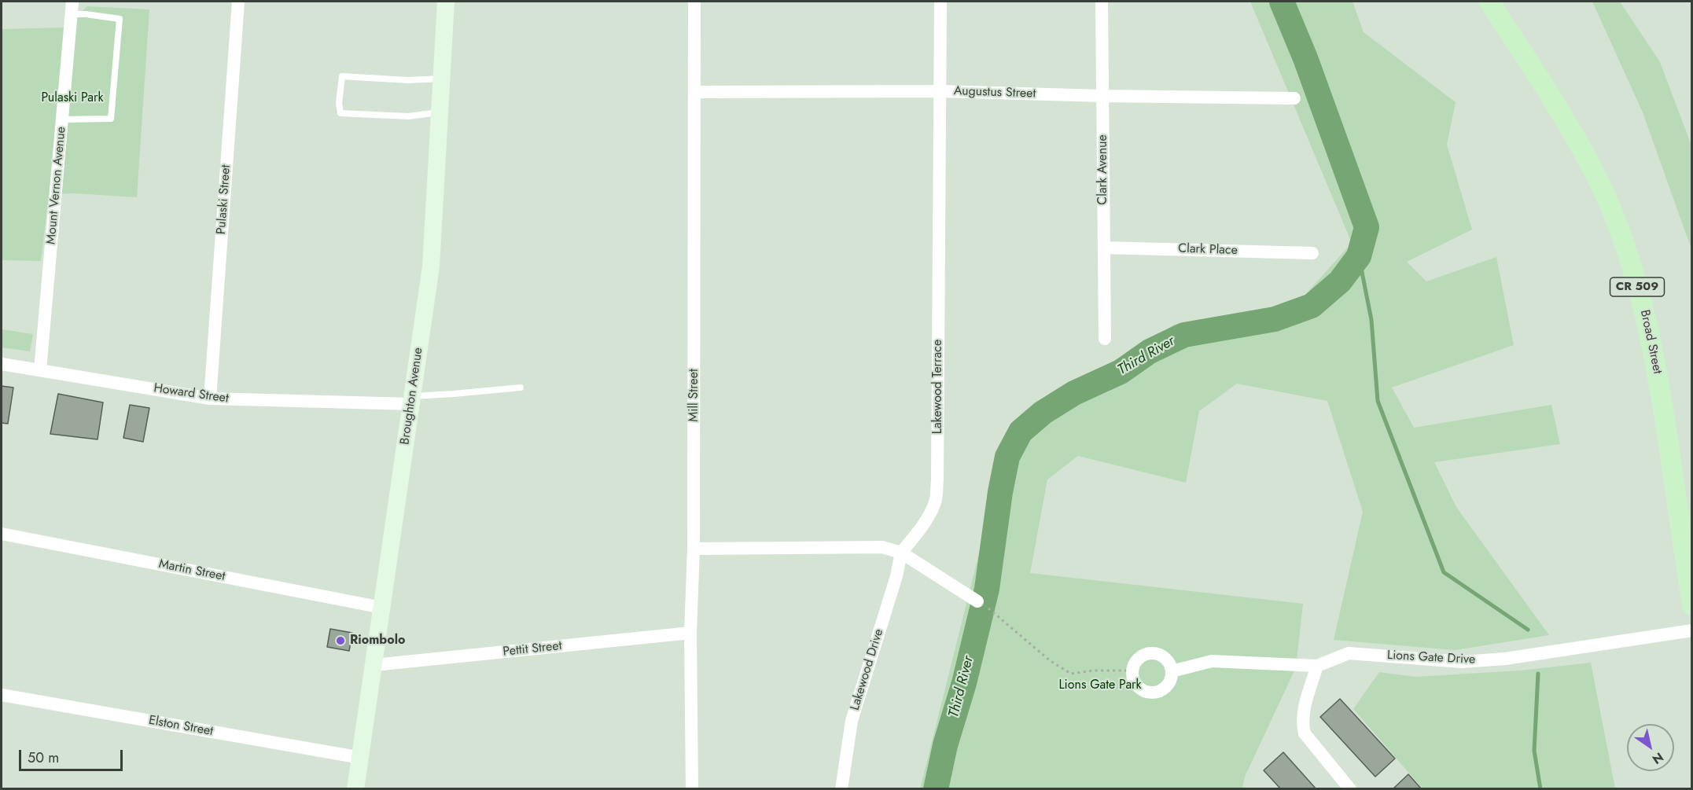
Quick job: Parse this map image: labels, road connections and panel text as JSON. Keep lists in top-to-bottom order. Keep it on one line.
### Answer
{"streets":{"main road":["CR 509","Broad Street"],"street":["Augustus Street","Clark Avenue","Mount Vernon Avenue","Pulaski Street","Clark Place","Lakewood Terrace","Howard Street","Mill Street","Broughton Avenue","Martin Street","Pettit Street","Lions Gate Drive","Lakewood Drive","Elston Street"]},"crossings":[["Augustus Street","Clark Avenue"],["Augustus Street","Lakewood Terrace"],["Augustus Street","Mill Street"],["Clark Avenue","Clark Place"],["Mount Vernon Avenue","Howard Street"],["Pulaski Street","Howard Street"],["Lakewood Terrace","Lakewood Drive"],["Howard Street","Broughton Avenue"],["Mill Street","Pettit Street"],["Broughton Avenue","Martin Street"],["Broughton Avenue","Pettit Street"],["Broughton Avenue","Elston Street"]],"water":["Third River"],"parks":["Pulaski Park","Lions Gate Park"],"places":["Riombolo"],"scale_bar":"50 m","north":"bottom right"}
